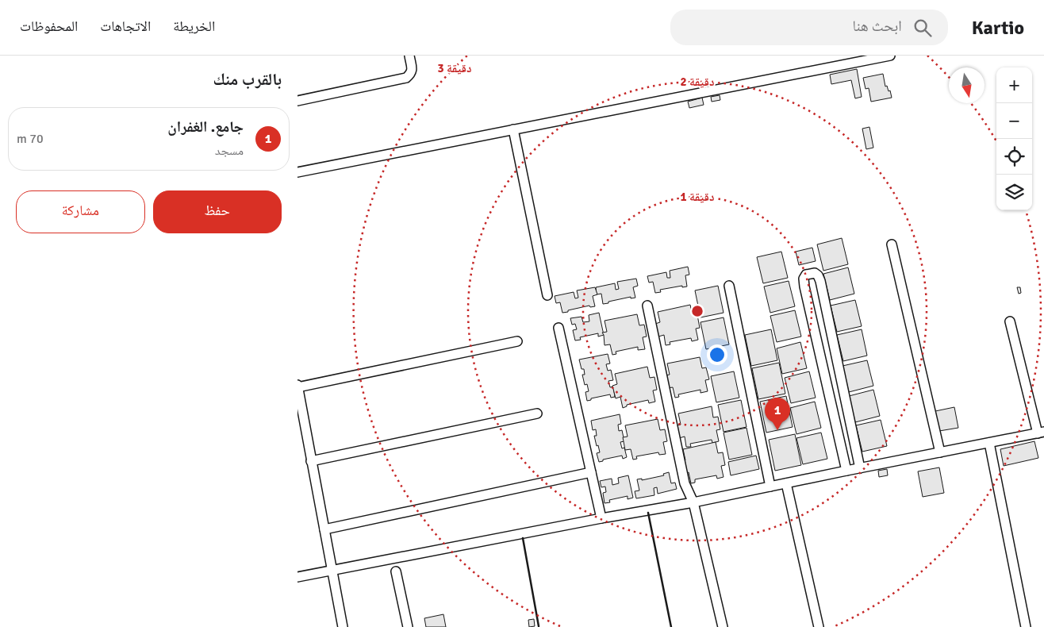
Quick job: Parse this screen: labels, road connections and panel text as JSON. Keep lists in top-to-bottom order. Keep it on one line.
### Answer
{"north":"bottom","page":{"header":"Kartio","search":"ابحث هنا","nav":["الخريطة","الاتجاهات","المحفوظات"],"heading":"بالقرب منك","map_buttons":["+","−"],"list":[{"mark":"1","name":"جامع. الغفران","note":"مسجد","value":"70 m"}],"buttons":["حفظ","مشاركة"],"pins":"1"},"rings":["3 دقيقة","2 دقيقة","1 دقيقة"]}
